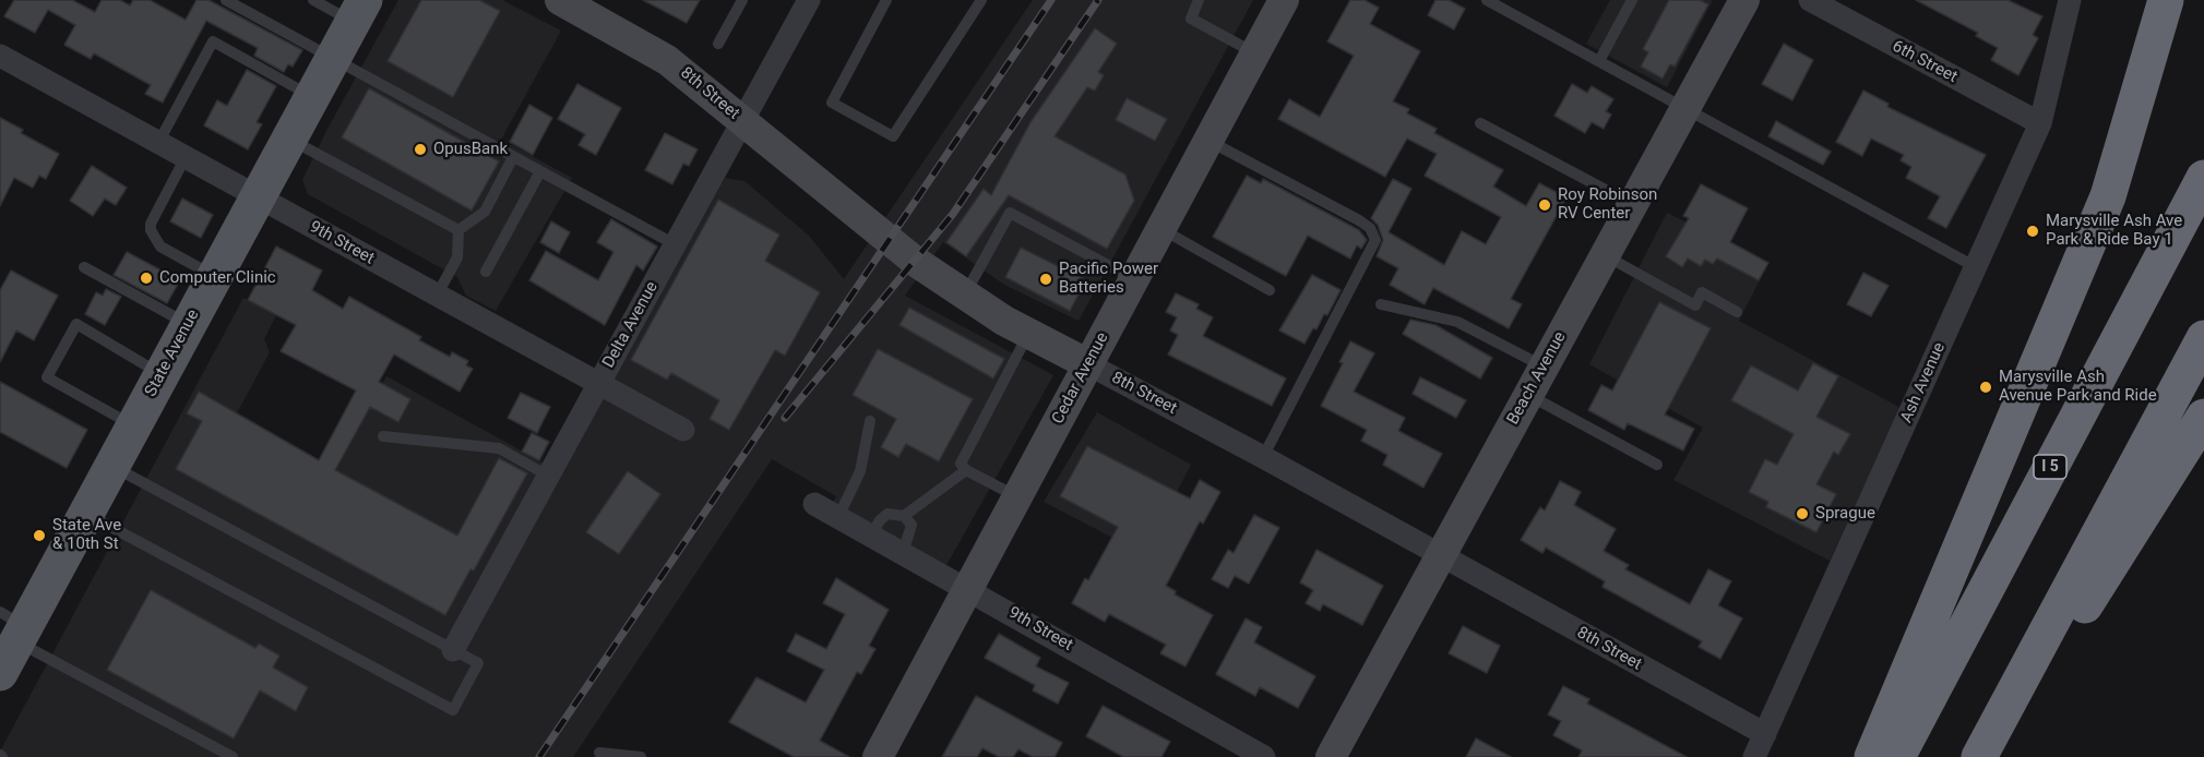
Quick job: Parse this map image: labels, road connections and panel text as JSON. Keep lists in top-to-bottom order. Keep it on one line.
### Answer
{"streets":{"highway":["I 5"],"main road":["State Avenue"],"street":["6th Street","8th Street","9th Street","Delta Avenue","Cedar Avenue","Beach Avenue","Ash Avenue"]},"crossings":[["6th Street","Ash Avenue"],["8th Street","Delta Avenue"],["8th Street","Cedar Avenue"],["8th Street","Beach Avenue"],["8th Street","Ash Avenue"],["9th Street","Delta Avenue"],["9th Street","State Avenue"],["9th Street","Cedar Avenue"]],"places":["OpusBank","Roy Robinson RV Center","Marysville Ash Ave Park & Ride Bay 1","Computer Clinic","Pacific Power Batteries","Marysville Ash Avenue Park and Ride","Sprague","State Ave & 10th St"]}
